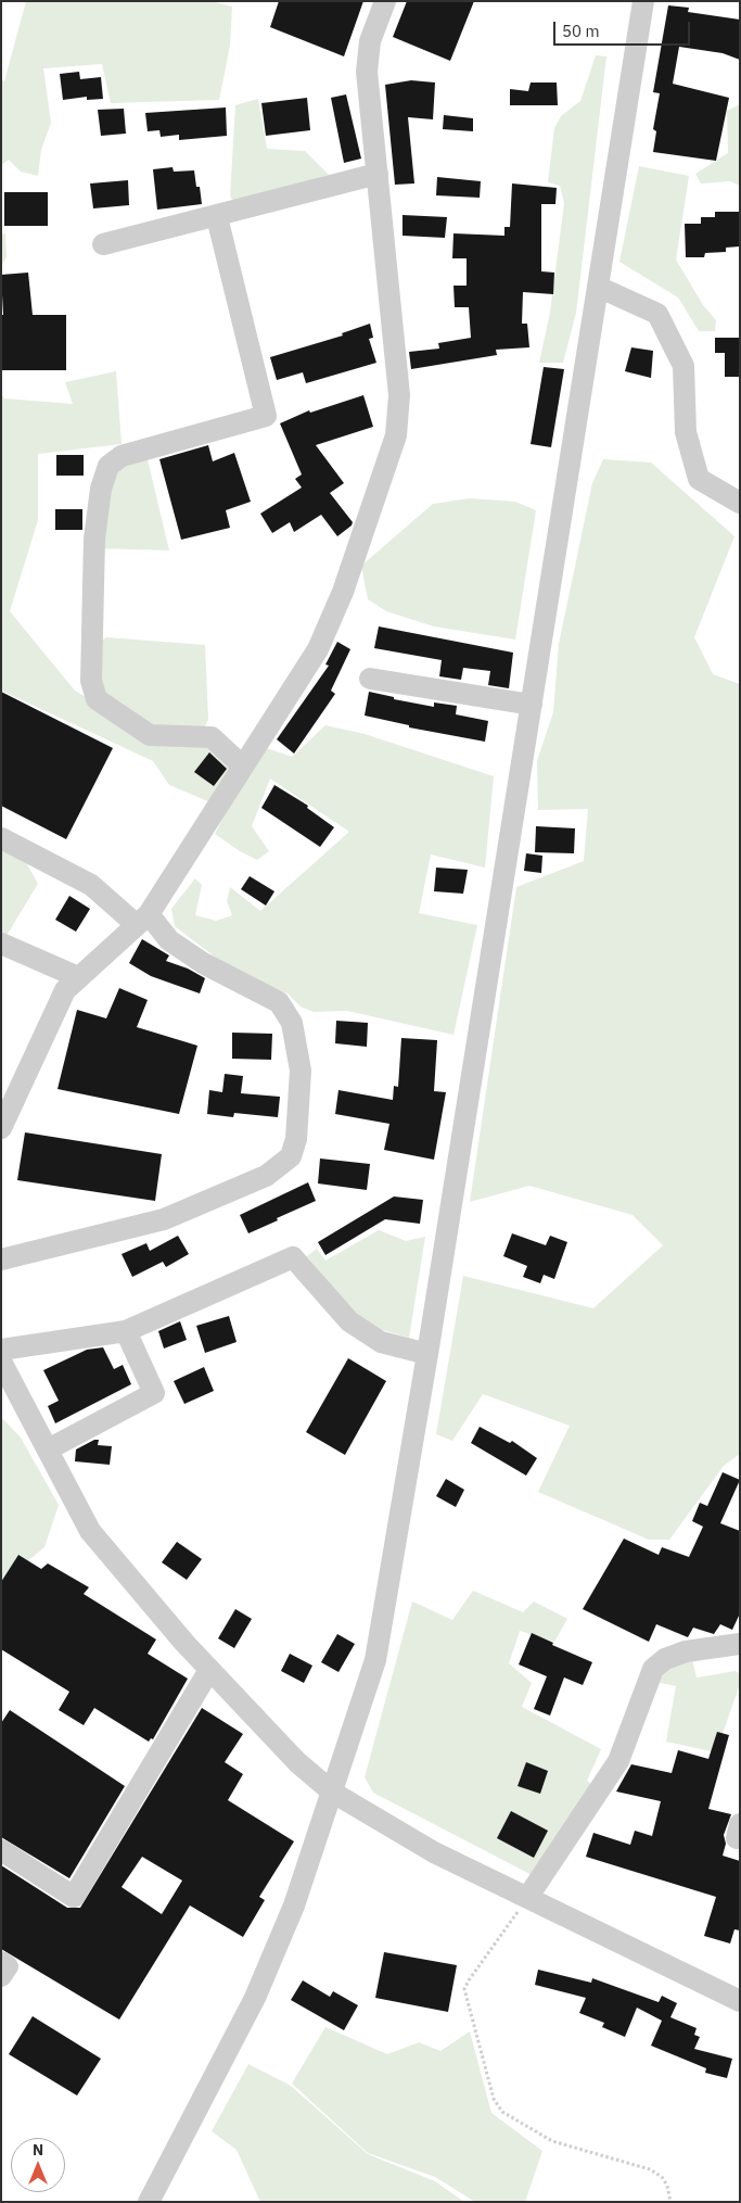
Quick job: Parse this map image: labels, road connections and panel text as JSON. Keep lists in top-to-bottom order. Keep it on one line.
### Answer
{"scale_bar":"50 m","north":"top"}
